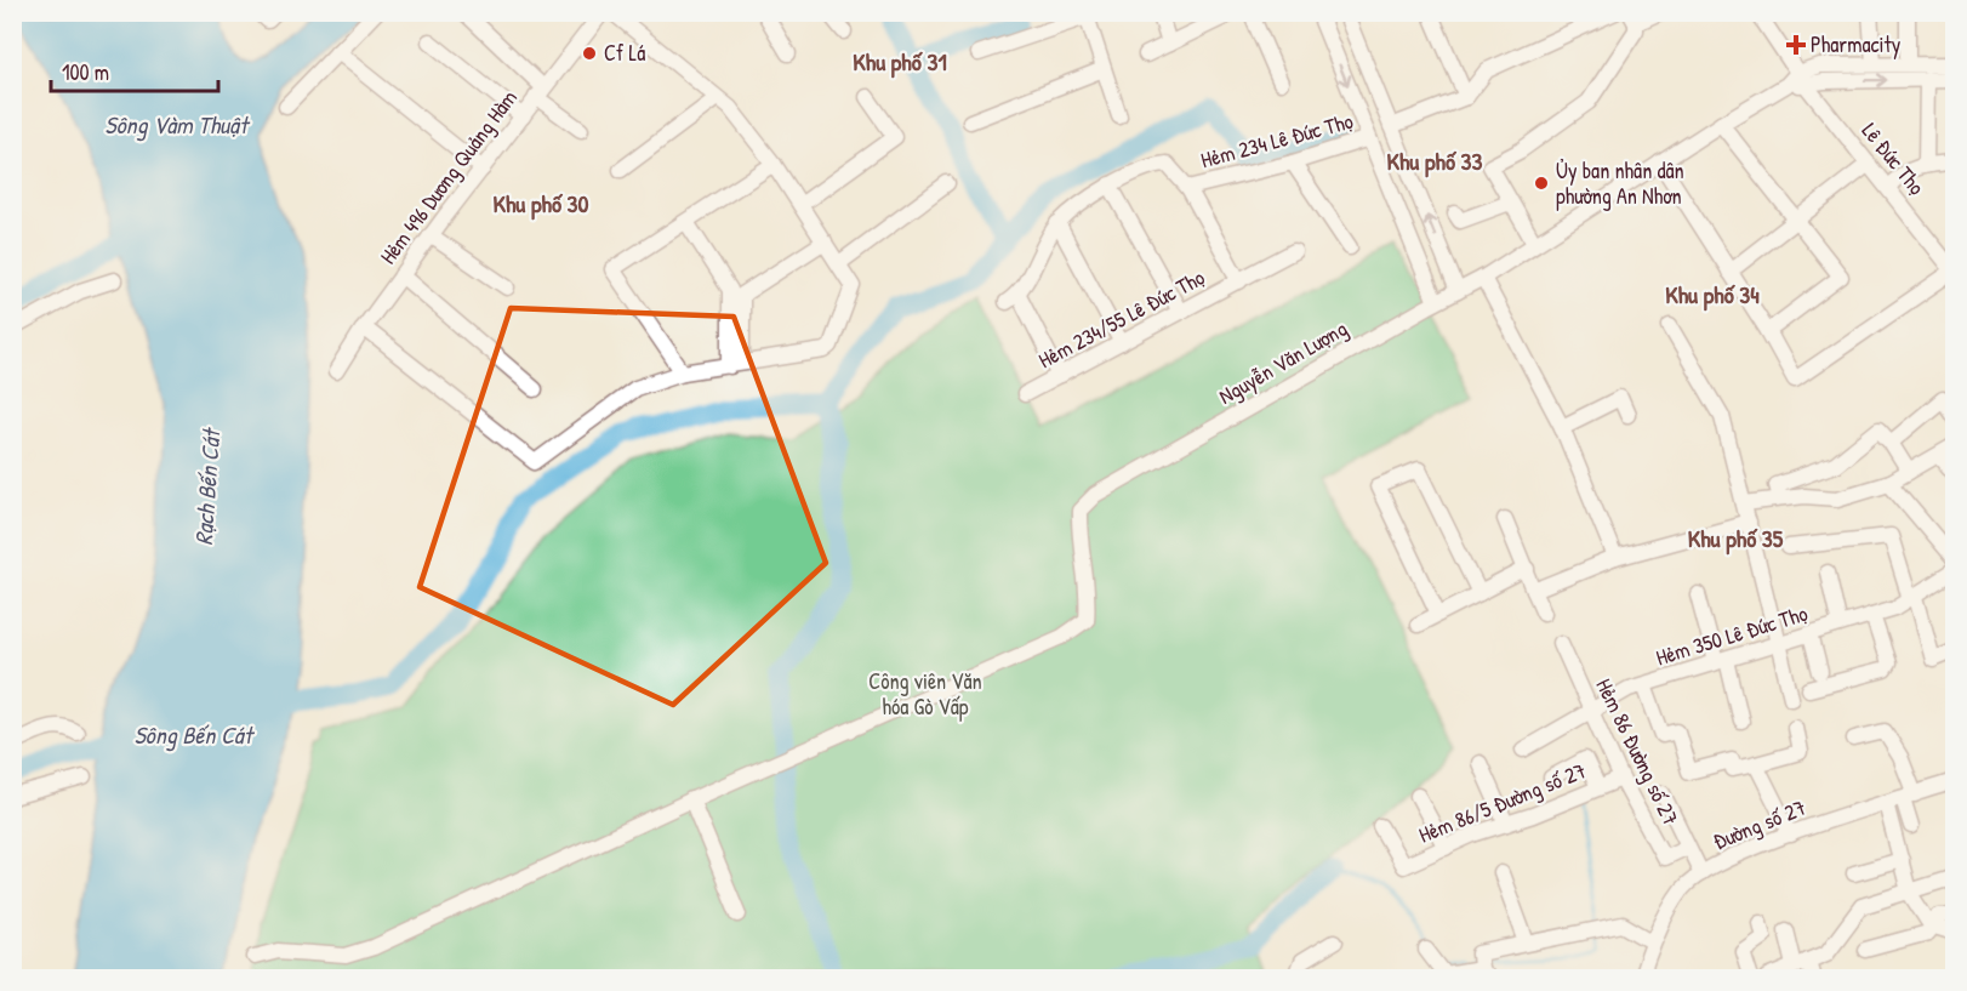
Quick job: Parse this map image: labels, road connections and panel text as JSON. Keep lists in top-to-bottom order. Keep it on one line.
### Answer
{"streets":{"street":["Hẻm 234 Lê Đức Thọ","Lê Đức Thọ","Hẻm 496 Dương Quảng Hàm","Hẻm 234/55 Lê Đức Thọ","Nguyễn Văn Lượng","Hẻm 350 Lê Đức Thọ","Hẻm 86 Đường số 27","Hẻm 86/5 Đường số 27","Đường số 27"]},"crossings":[["Hẻm 234 Lê Đức Thọ","Hẻm 234/55 Lê Đức Thọ"],["Lê Đức Thọ","Nguyễn Văn Lượng"],["Hẻm 350 Lê Đức Thọ","Hẻm 86 Đường số 27"],["Hẻm 86 Đường số 27","Hẻm 86/5 Đường số 27"]],"districts":["Khu phố 31","Khu phố 33","Khu phố 30","Khu phố 34","Khu phố 35"],"water":["Sông Vàm Thuật","Rạch Bến Cát","Sông Bến Cát"],"parks":["Công viên Văn hóa Gò Vấp"],"places":{"health":["Pharmacity"],"other":["Cf Lá","Ủy ban nhân dân phường An Nhơn"]},"scale_bar":"100 m"}
